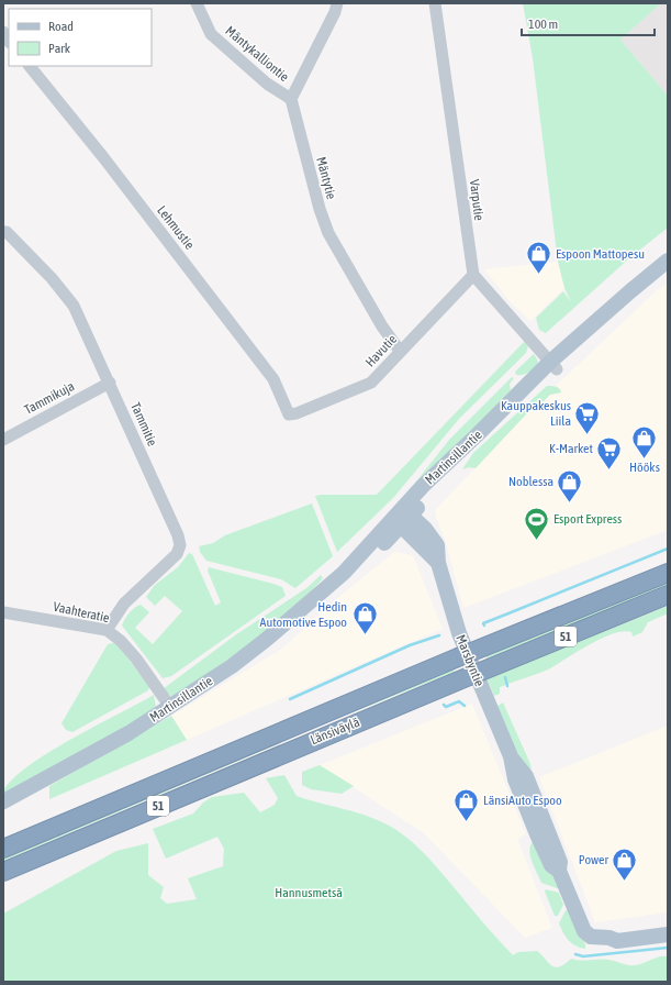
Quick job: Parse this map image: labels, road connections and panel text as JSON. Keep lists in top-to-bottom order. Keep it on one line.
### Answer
{"streets":{"highway":["51","Länsiväylä"],"main road":["Martinsillantie","Marsbyntie"],"street":["Mäntykalliontie","Mäntytie","Varputie","Lehmustie","Havutie","Tammikuja","Tammitie","Vaahteratie"]},"crossings":[["Mäntykalliontie","Mäntytie"],["Mäntytie","Havutie"],["Varputie","Havutie"],["Lehmustie","Havutie"],["Tammikuja","Tammitie"],["Tammitie","Vaahteratie"],["Martinsillantie","Vaahteratie"],["Martinsillantie","Marsbyntie"]],"parks":["Hannusmetsä"],"places":{"shop":["Espoon Mattopesu","Hööks","Noblessa","Hedin Automotive Espoo","LänsiAuto Espoo","Power"],"supermarket":["Kauppakeskus Liila","K-Market"],"sports":["Esport Express"]},"legend":["Road","Park"],"scale_bar":"100 m"}
